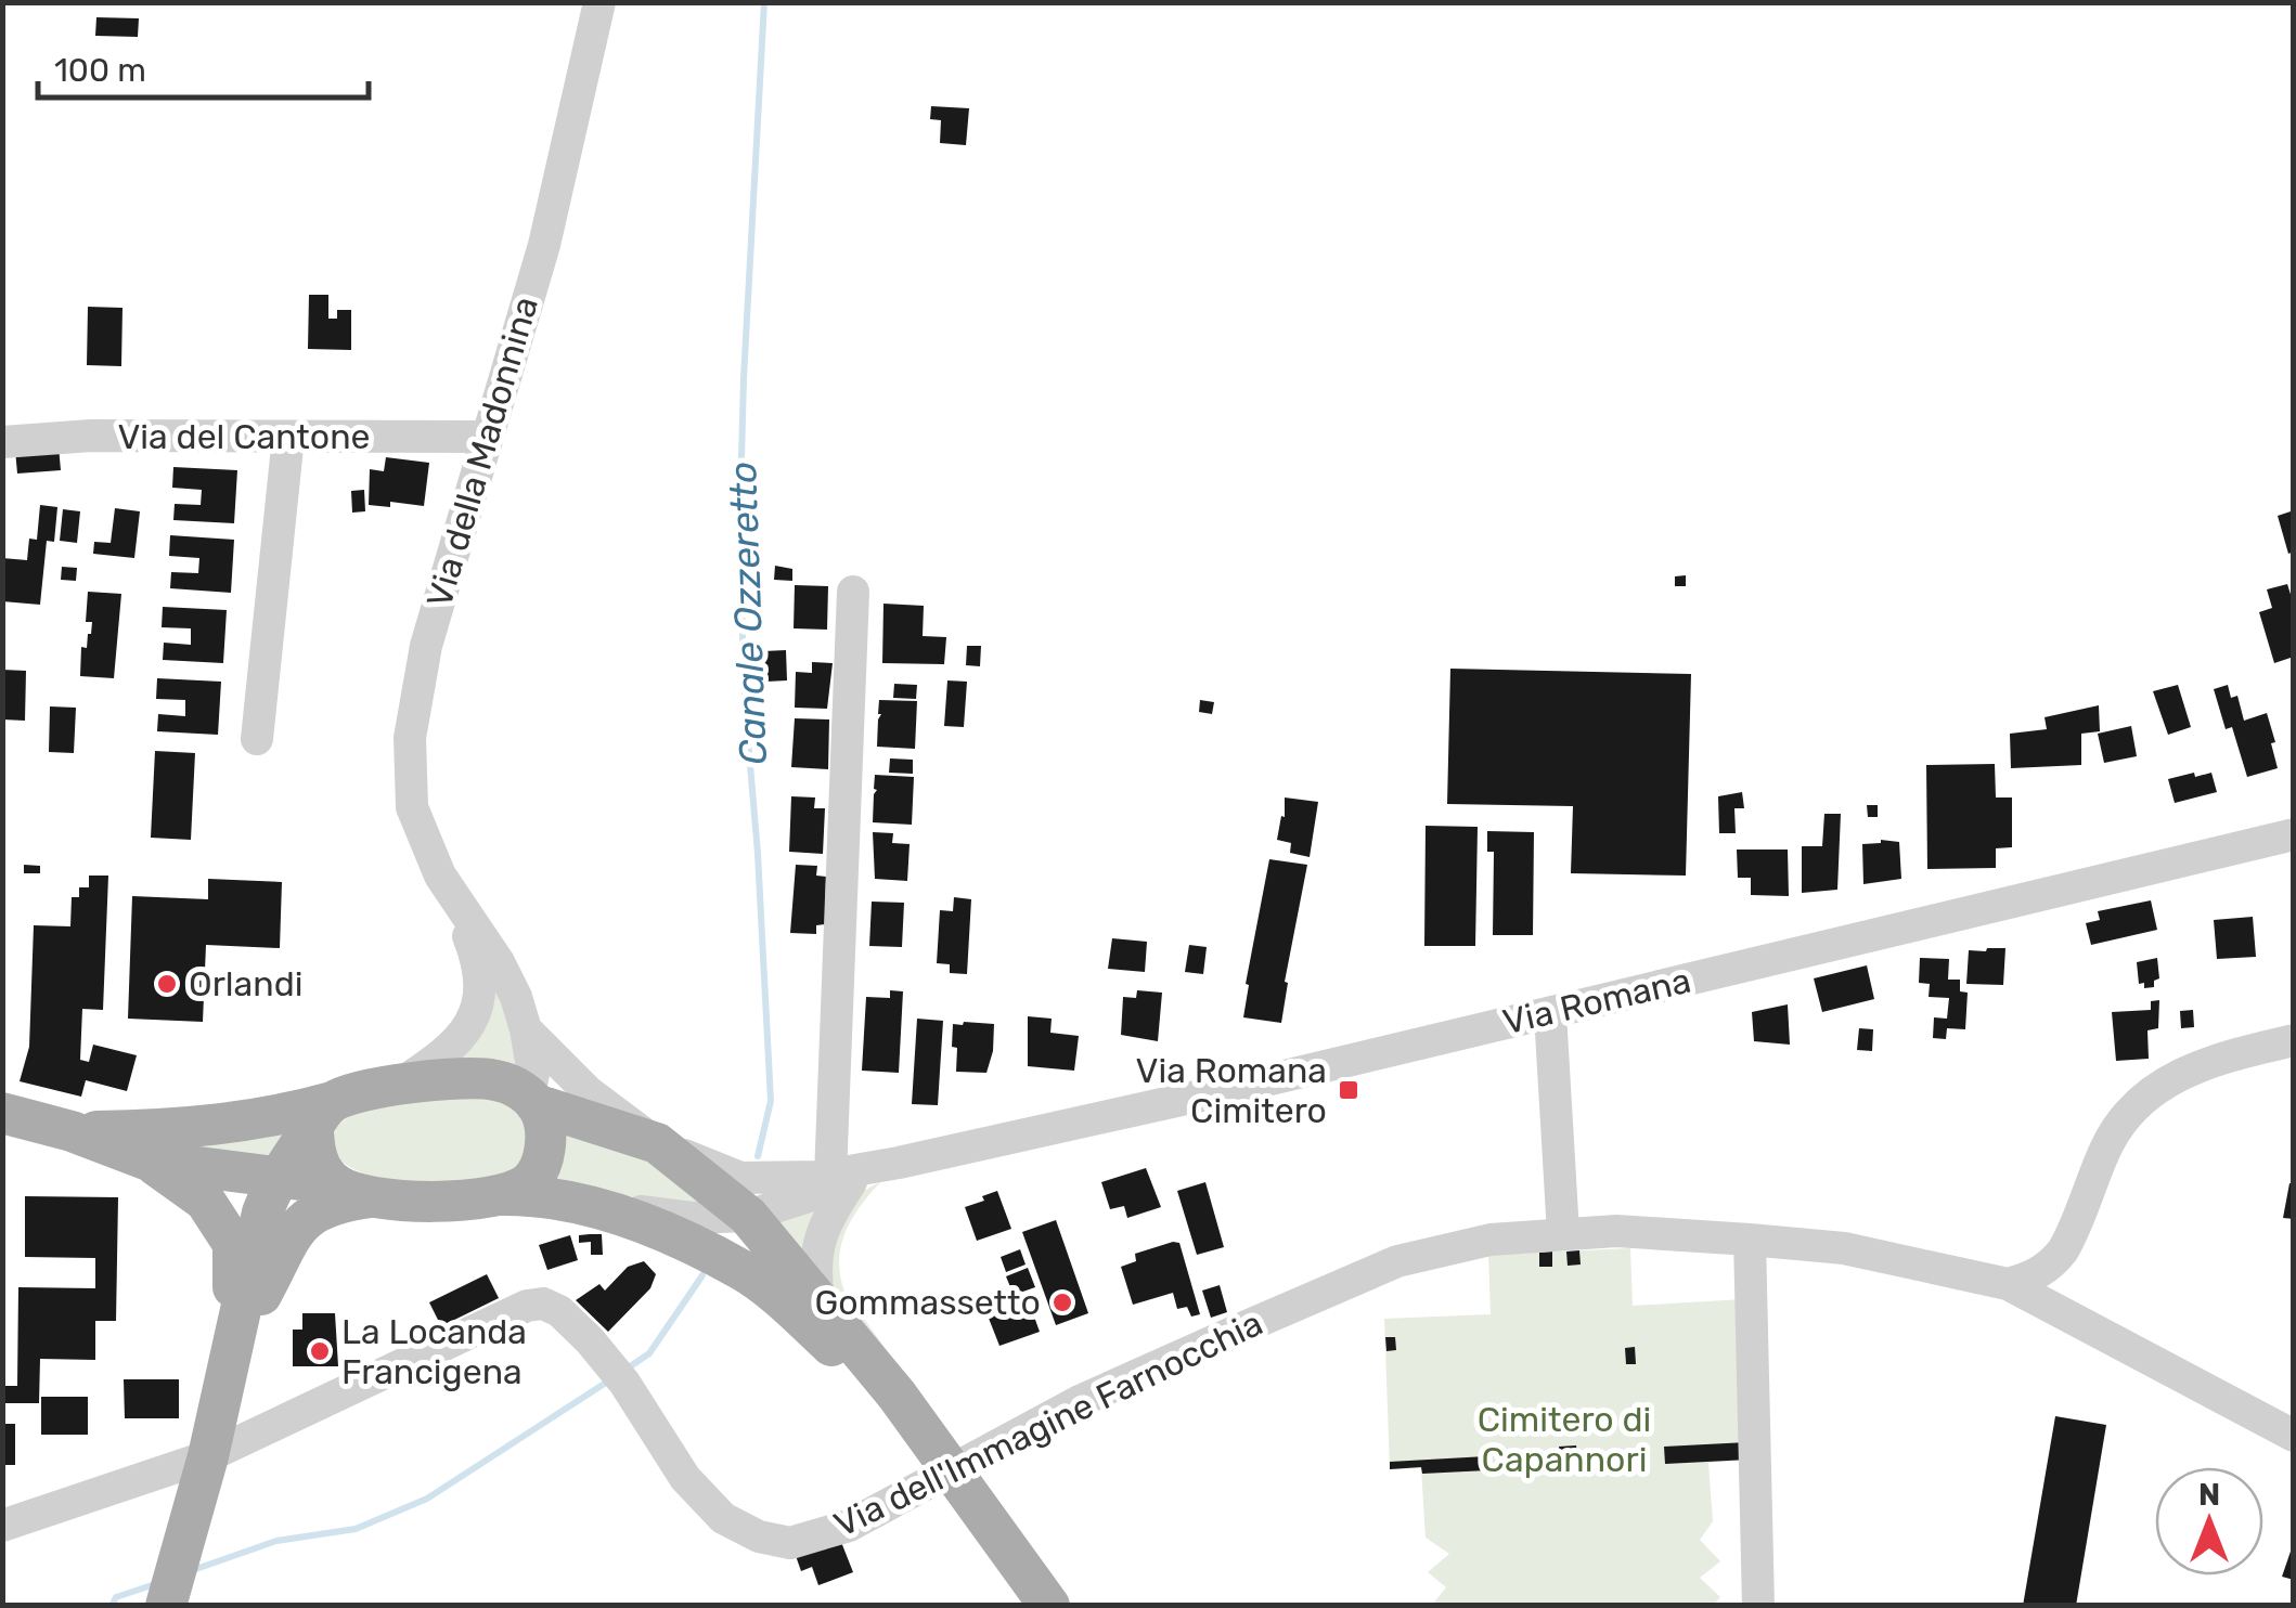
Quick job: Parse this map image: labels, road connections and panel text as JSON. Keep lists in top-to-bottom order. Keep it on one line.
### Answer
{"streets":{"street":["Via del Cantone","Via della Madonnina","Via Romana","Via dell'Immagine Farnocchia"]},"crossings":[["Via del Cantone","Via della Madonnina"]],"water":["Canale Ozzeretto"],"parks":["Cimitero di Capannori"],"places":{"other":["Orlandi","Gommassetto","La Locanda Francigena"],"transit":["Via Romana Cimitero"]},"scale_bar":"100 m","north":"top"}
